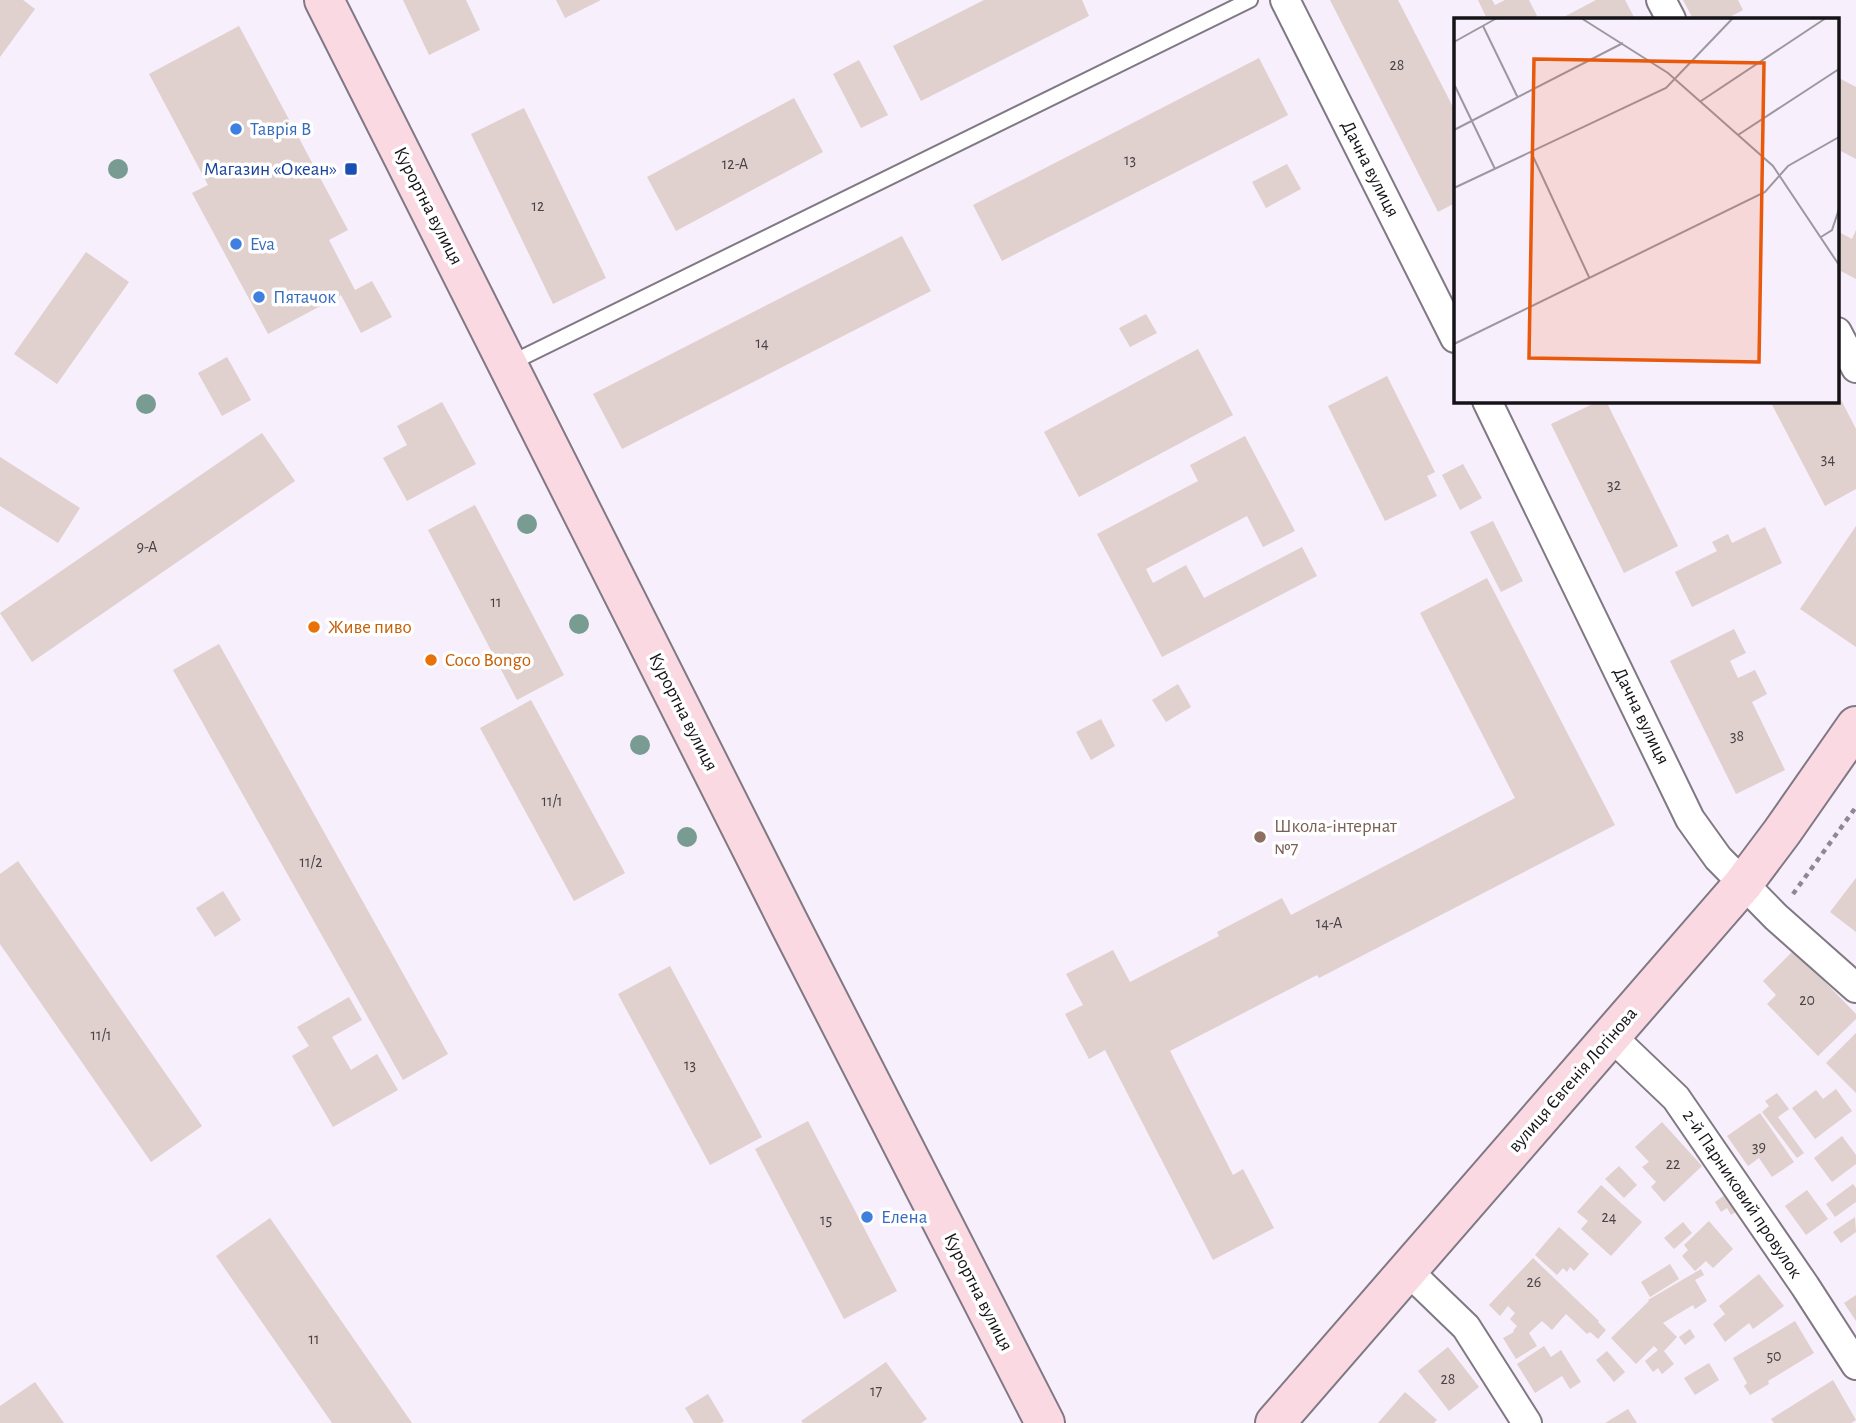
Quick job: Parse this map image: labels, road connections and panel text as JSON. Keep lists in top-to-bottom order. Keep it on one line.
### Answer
{"streets":{"street":["Дачна вулиця","Курортна вулиця","вулиця Євгенія Логінова","2-й Парниковий провулок"]},"crossings":[["Дачна вулиця","вулиця Євгенія Логінова"],["вулиця Євгенія Логінова","2-й Парниковий провулок"]],"places":{"other":["Таврія В","Eva","Пятачок","Живе пиво","Coco Bongo","Школа-інтернат №7","Елена"],"transit":["Магазин «Океан»"]},"house_numbers":["28","13","12-А","12","14","34","32","9-А","11","38","11/1","11/2","14-А","20","11/1","13","39","22","24","15","26","11","50","28","17"]}
